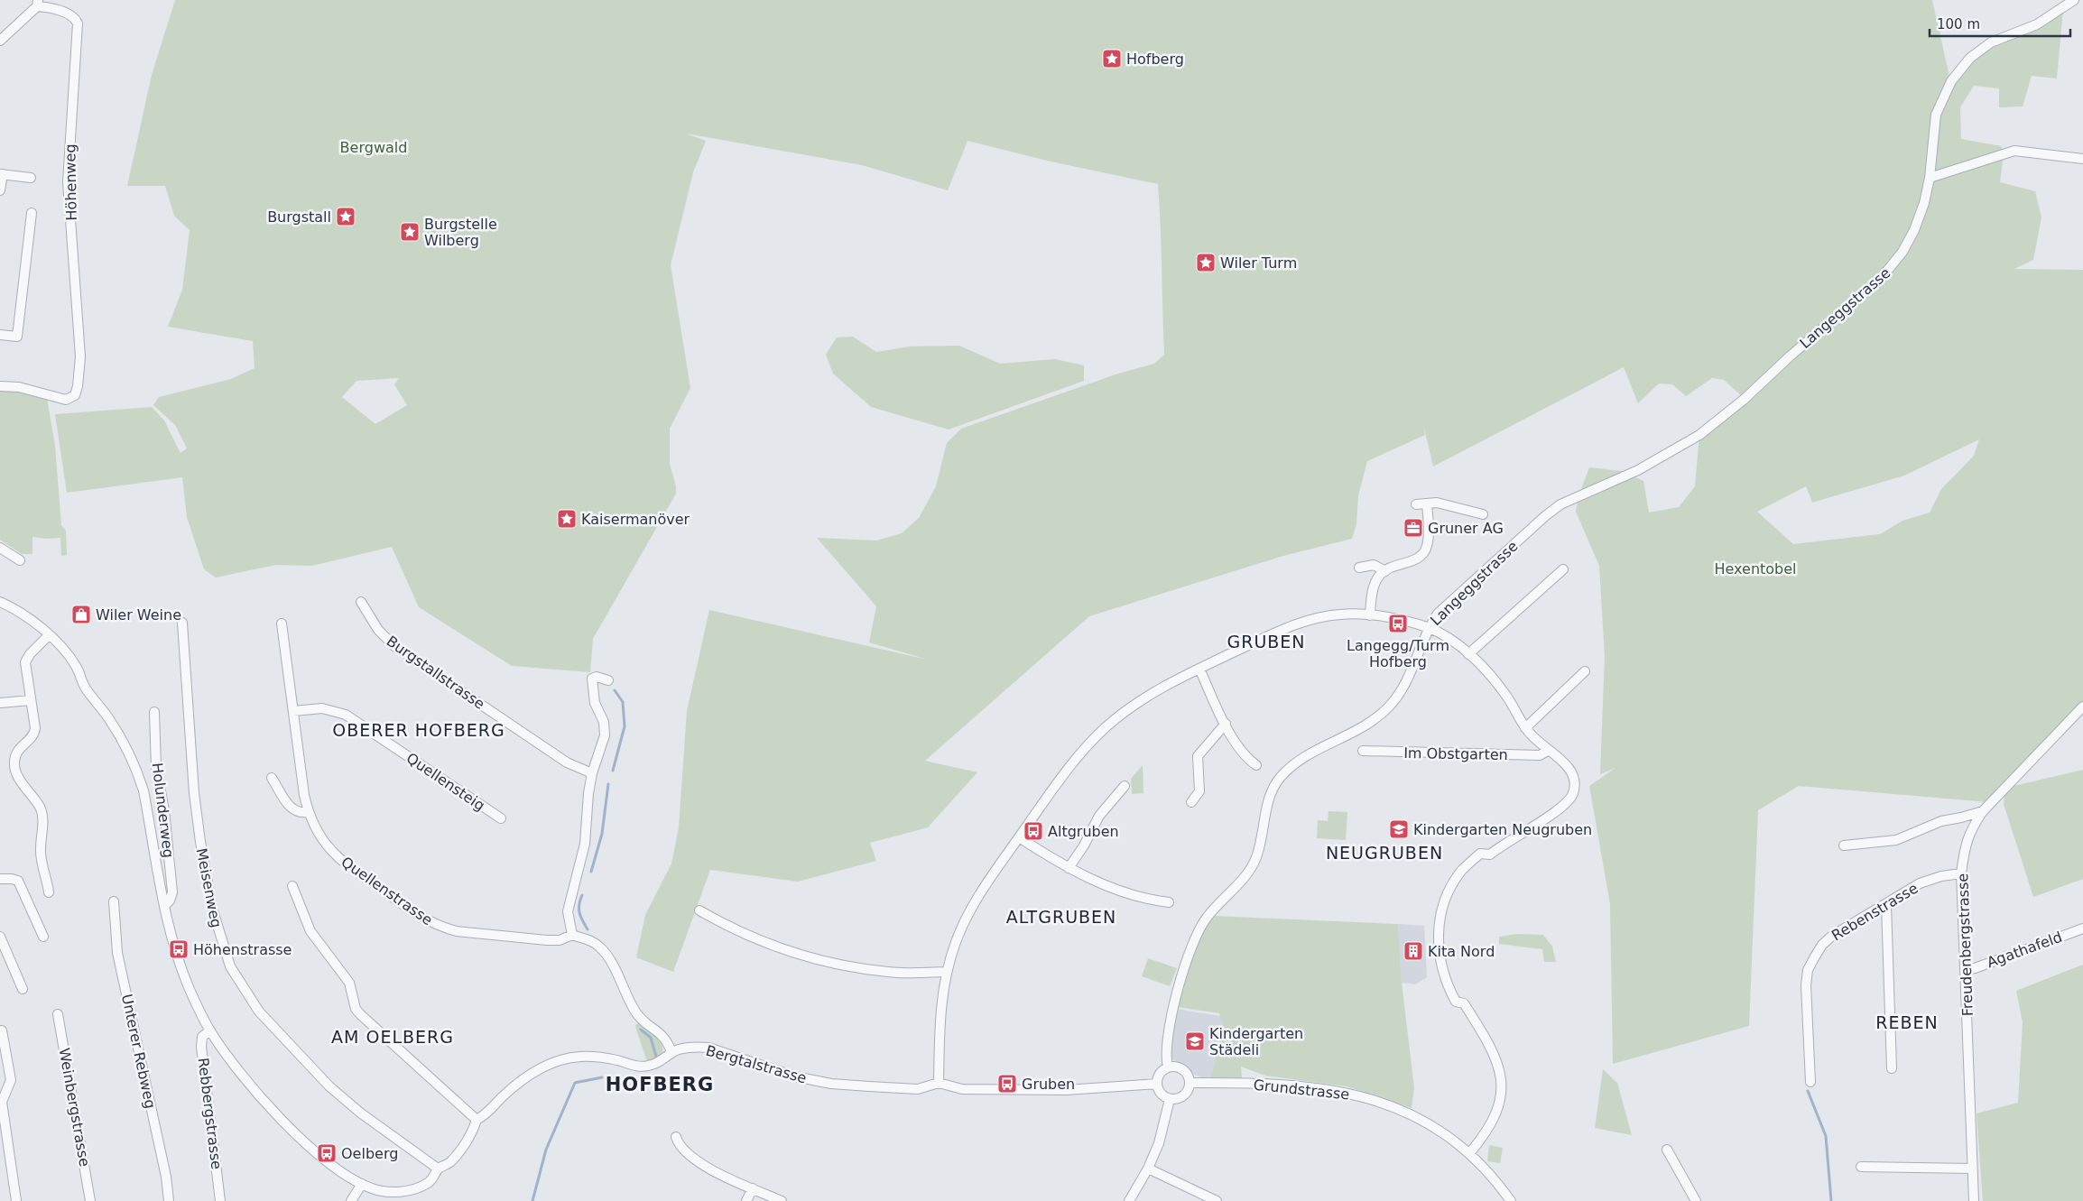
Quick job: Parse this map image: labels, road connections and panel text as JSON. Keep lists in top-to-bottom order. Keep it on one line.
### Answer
{"streets":{"street":["Höhenweg","Langeggstrasse","Burgstallstrasse","Im Obstgarten","Quellensteig","Holunderweg","Meisenweg","Quellenstrasse","Rebenstrasse","Freudenbergstrasse","Agathafeld","Unterer Rebweg","Bergtalstrasse","Grundstrasse","Weinbergstrasse","Rebbergstrasse"]},"crossings":[["Langeggstrasse","Grundstrasse"],["Quellensteig","Quellenstrasse"],["Meisenweg","Bergtalstrasse"],["Rebenstrasse","Freudenbergstrasse"],["Freudenbergstrasse","Agathafeld"]],"districts":["GRUBEN","OBERER HOFBERG","NEUGRUBEN","ALTGRUBEN","REBEN","AM OELBERG","HOFBERG"],"parks":["Bergwald","Hexentobel"],"places":{"place":["Hofberg","Burgstall","Burgstelle Wilberg","Wiler Turm","Kaisermanöver"],"office":["Gruner AG"],"shop":["Wiler Weine"],"bus stop":["Langegg/Turm Hofberg","Altgruben","Höhenstrasse","Gruben","Oelberg"],"school or university":["Kindergarten Neugruben","Kindergarten Städeli"],"building":["Kita Nord"]},"scale_bar":"100 m"}
